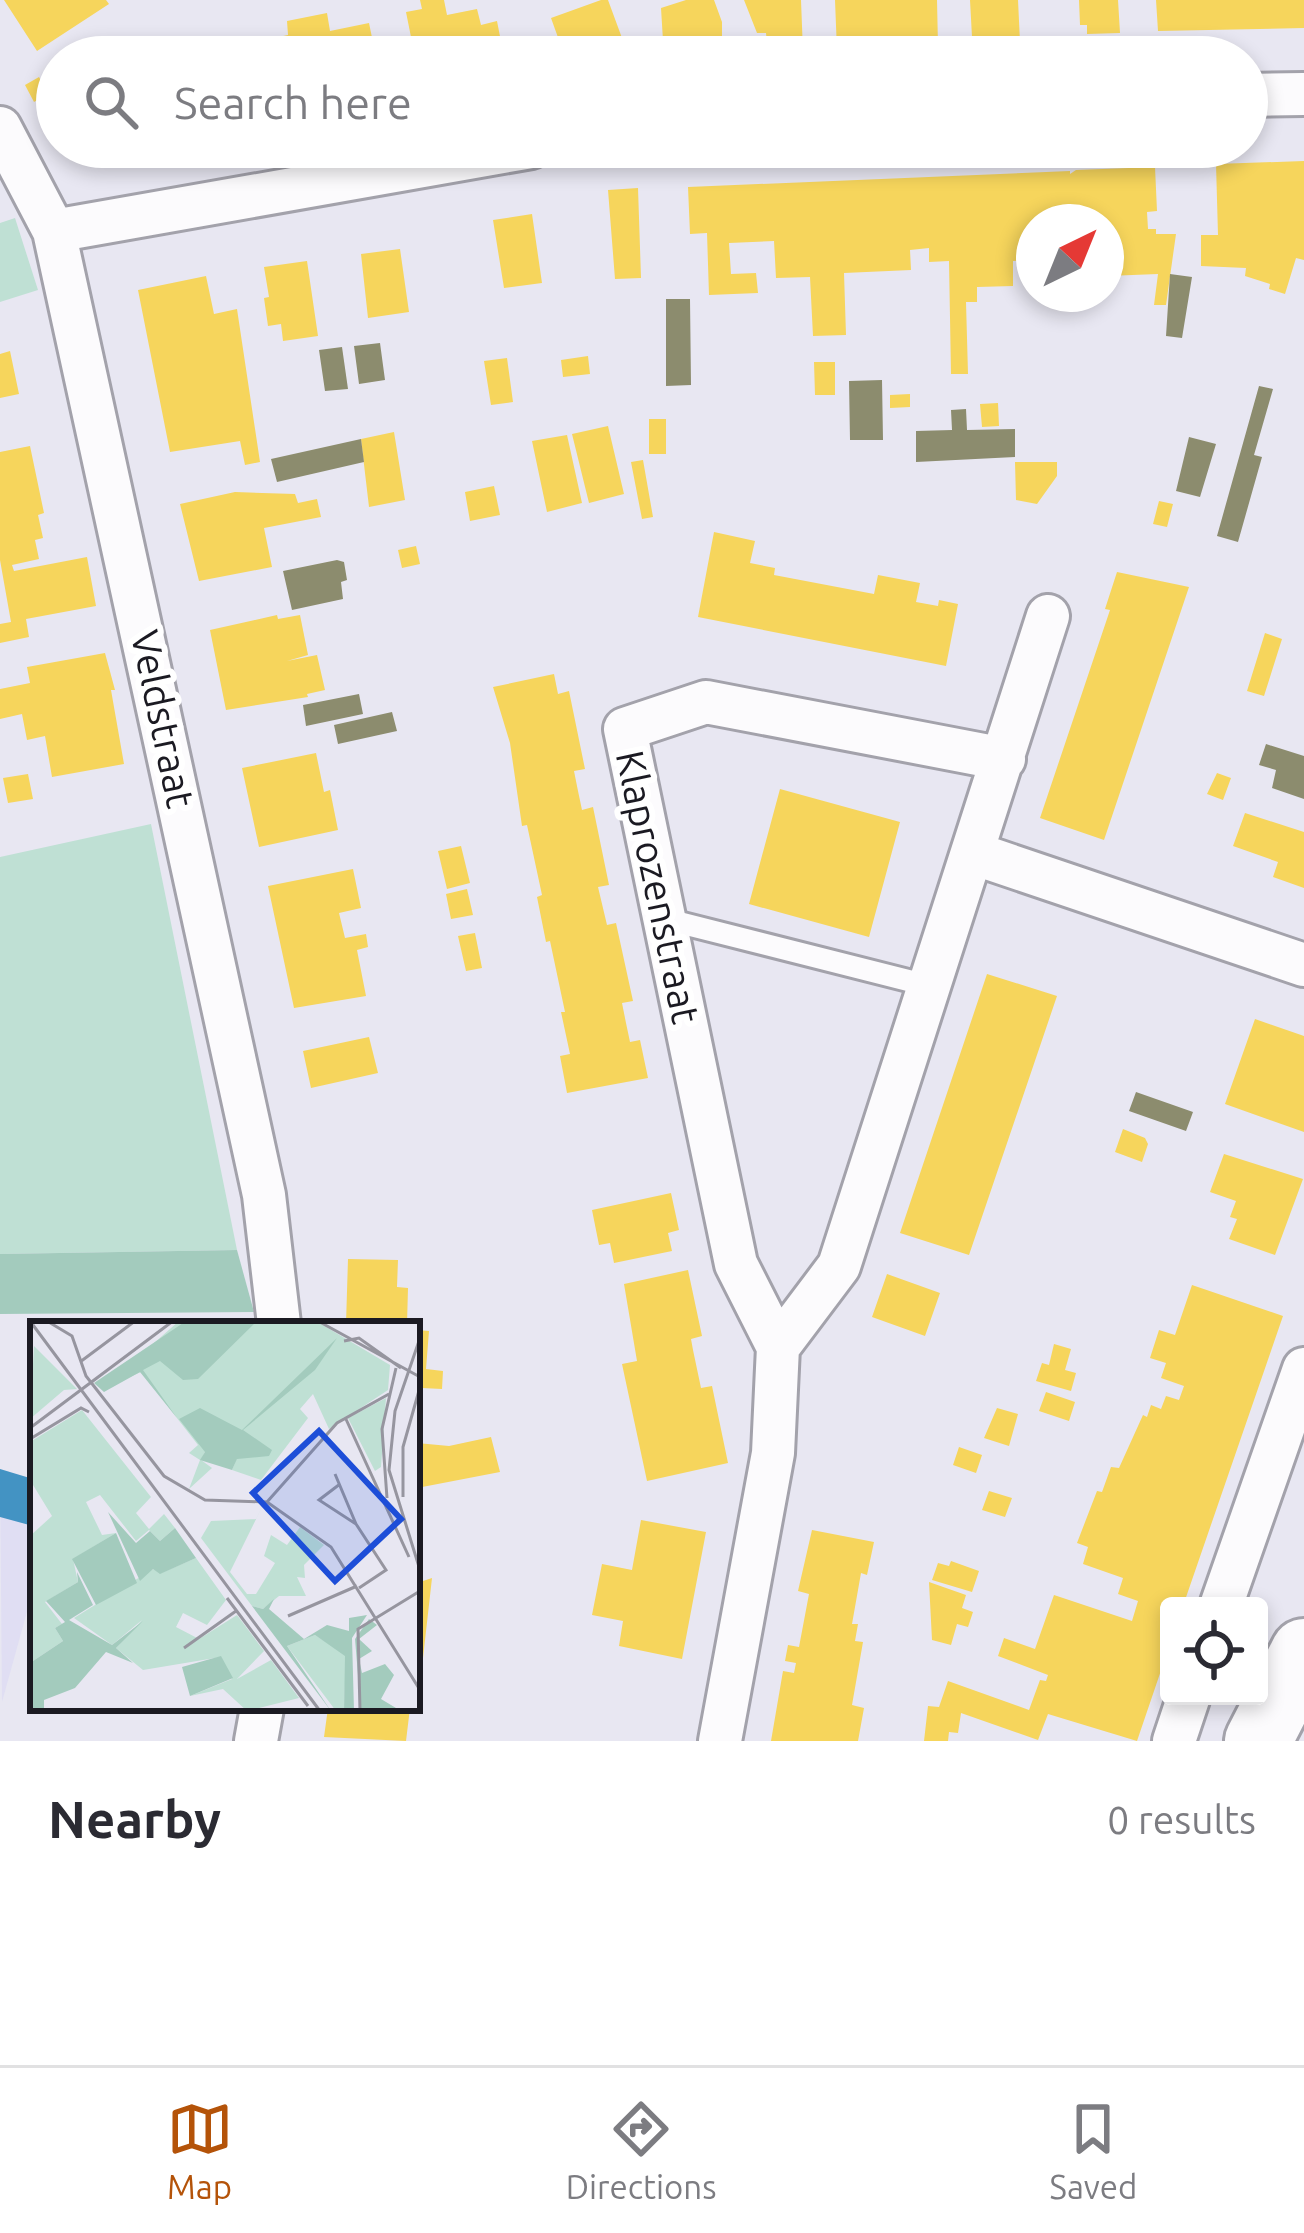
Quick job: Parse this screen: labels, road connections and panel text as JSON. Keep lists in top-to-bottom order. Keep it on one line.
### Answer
{"streets":{"street":["Veldstraat","Klaprozenstraat"]},"north":"top right","page":{"search":"Search here","heading":["Nearby","0 results"],"nav":["Map","Directions","Saved"]}}
